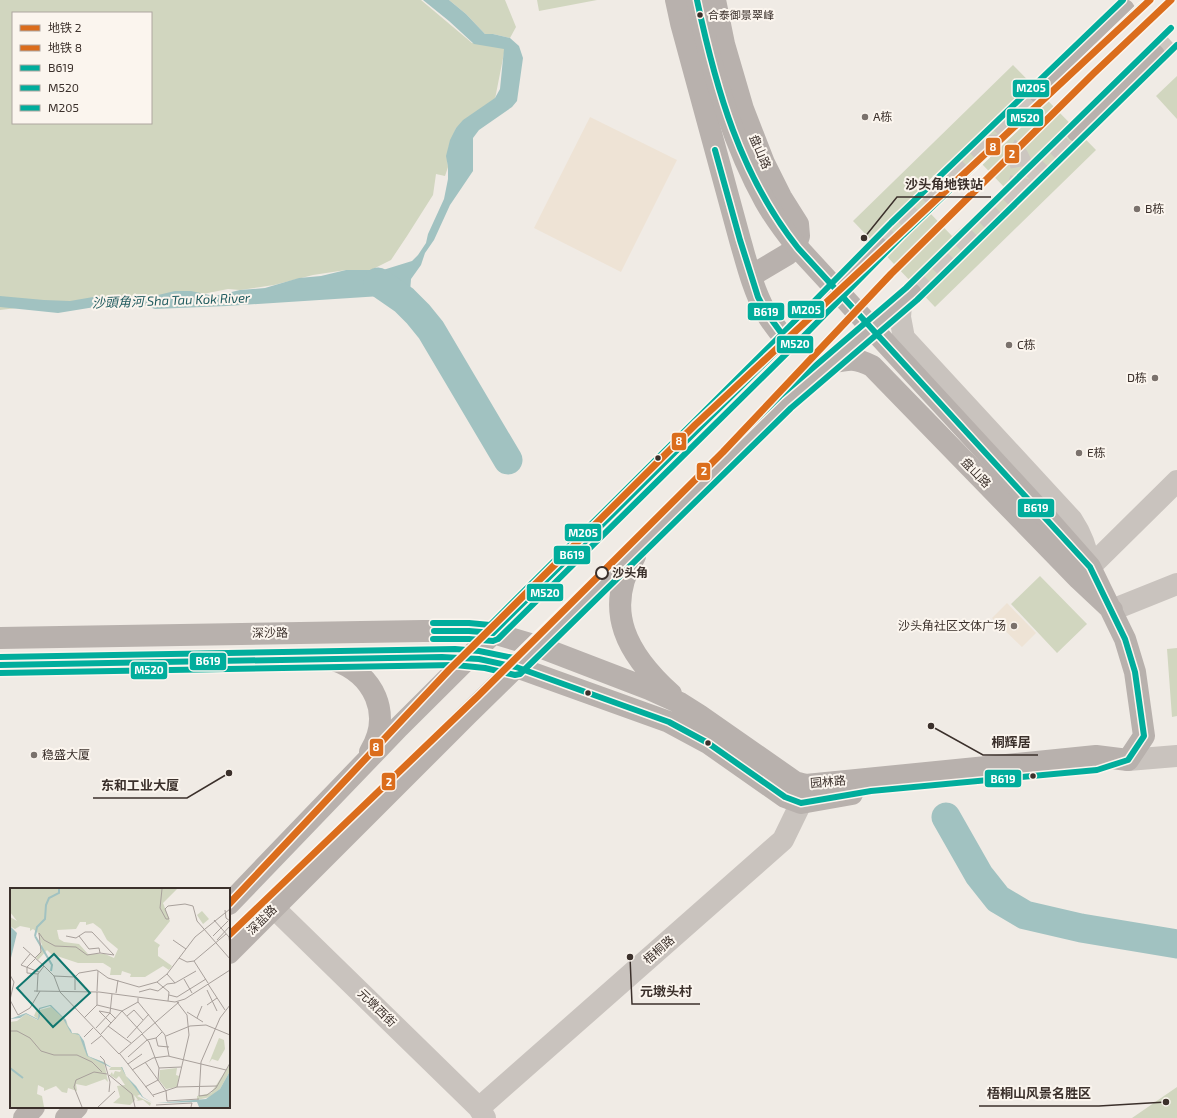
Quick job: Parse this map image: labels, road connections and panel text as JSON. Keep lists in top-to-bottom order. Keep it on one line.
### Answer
{"streets":{"main road":["盘山路","深沙路","园林路","深盐路"],"street":["梧桐路","元墩西街"]},"crossings":[["盘山路","园林路"],["深沙路","园林路"],["深沙路","深盐路"],["园林路","深盐路"],["园林路","梧桐路"],["深盐路","元墩西街"],["梧桐路","元墩西街"]],"water":["沙頭角河 Sha Tau Kok River"],"places":["合泰御景翠峰","A栋","B栋","沙头角地铁站","C栋","D栋","E栋","沙头角","沙头角社区文体广场","桐辉居","稳盛大厦","东和工业大厦","元墩头村","梧桐山风景名胜区"],"lines":["metro line 2","metro line 8","transit line B619","transit line M205","transit line M520"],"legend":["地铁 2","地铁 8","B619","M520","M205"]}
